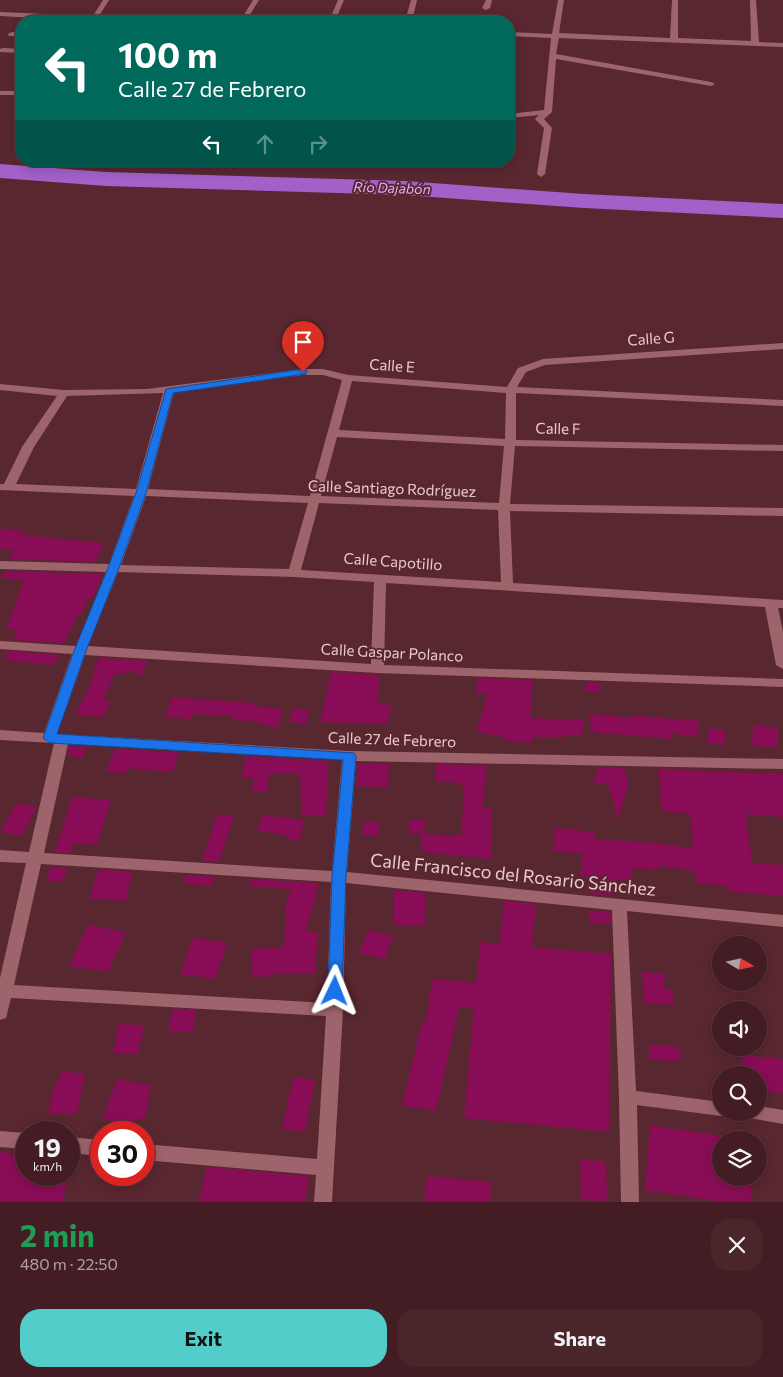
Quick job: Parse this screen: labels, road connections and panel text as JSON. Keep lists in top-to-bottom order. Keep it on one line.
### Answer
{"streets":{"street":["Calle G","Calle E","Calle F","Calle Santiago Rodríguez","Calle Capotillo","Calle Gaspar Polanco","Calle 27 de Febrero","Calle Francisco del Rosario Sánchez"]},"crossings":[["Calle G","Calle E"]],"water":["Río Dajabón"],"north":"right","page":{"turn":["100 m","Calle 27 de Febrero"],"speed":"19 km/h","limit":"30","heading":["2 min","480 m · 22:50"],"buttons":["Exit","Share"]}}
